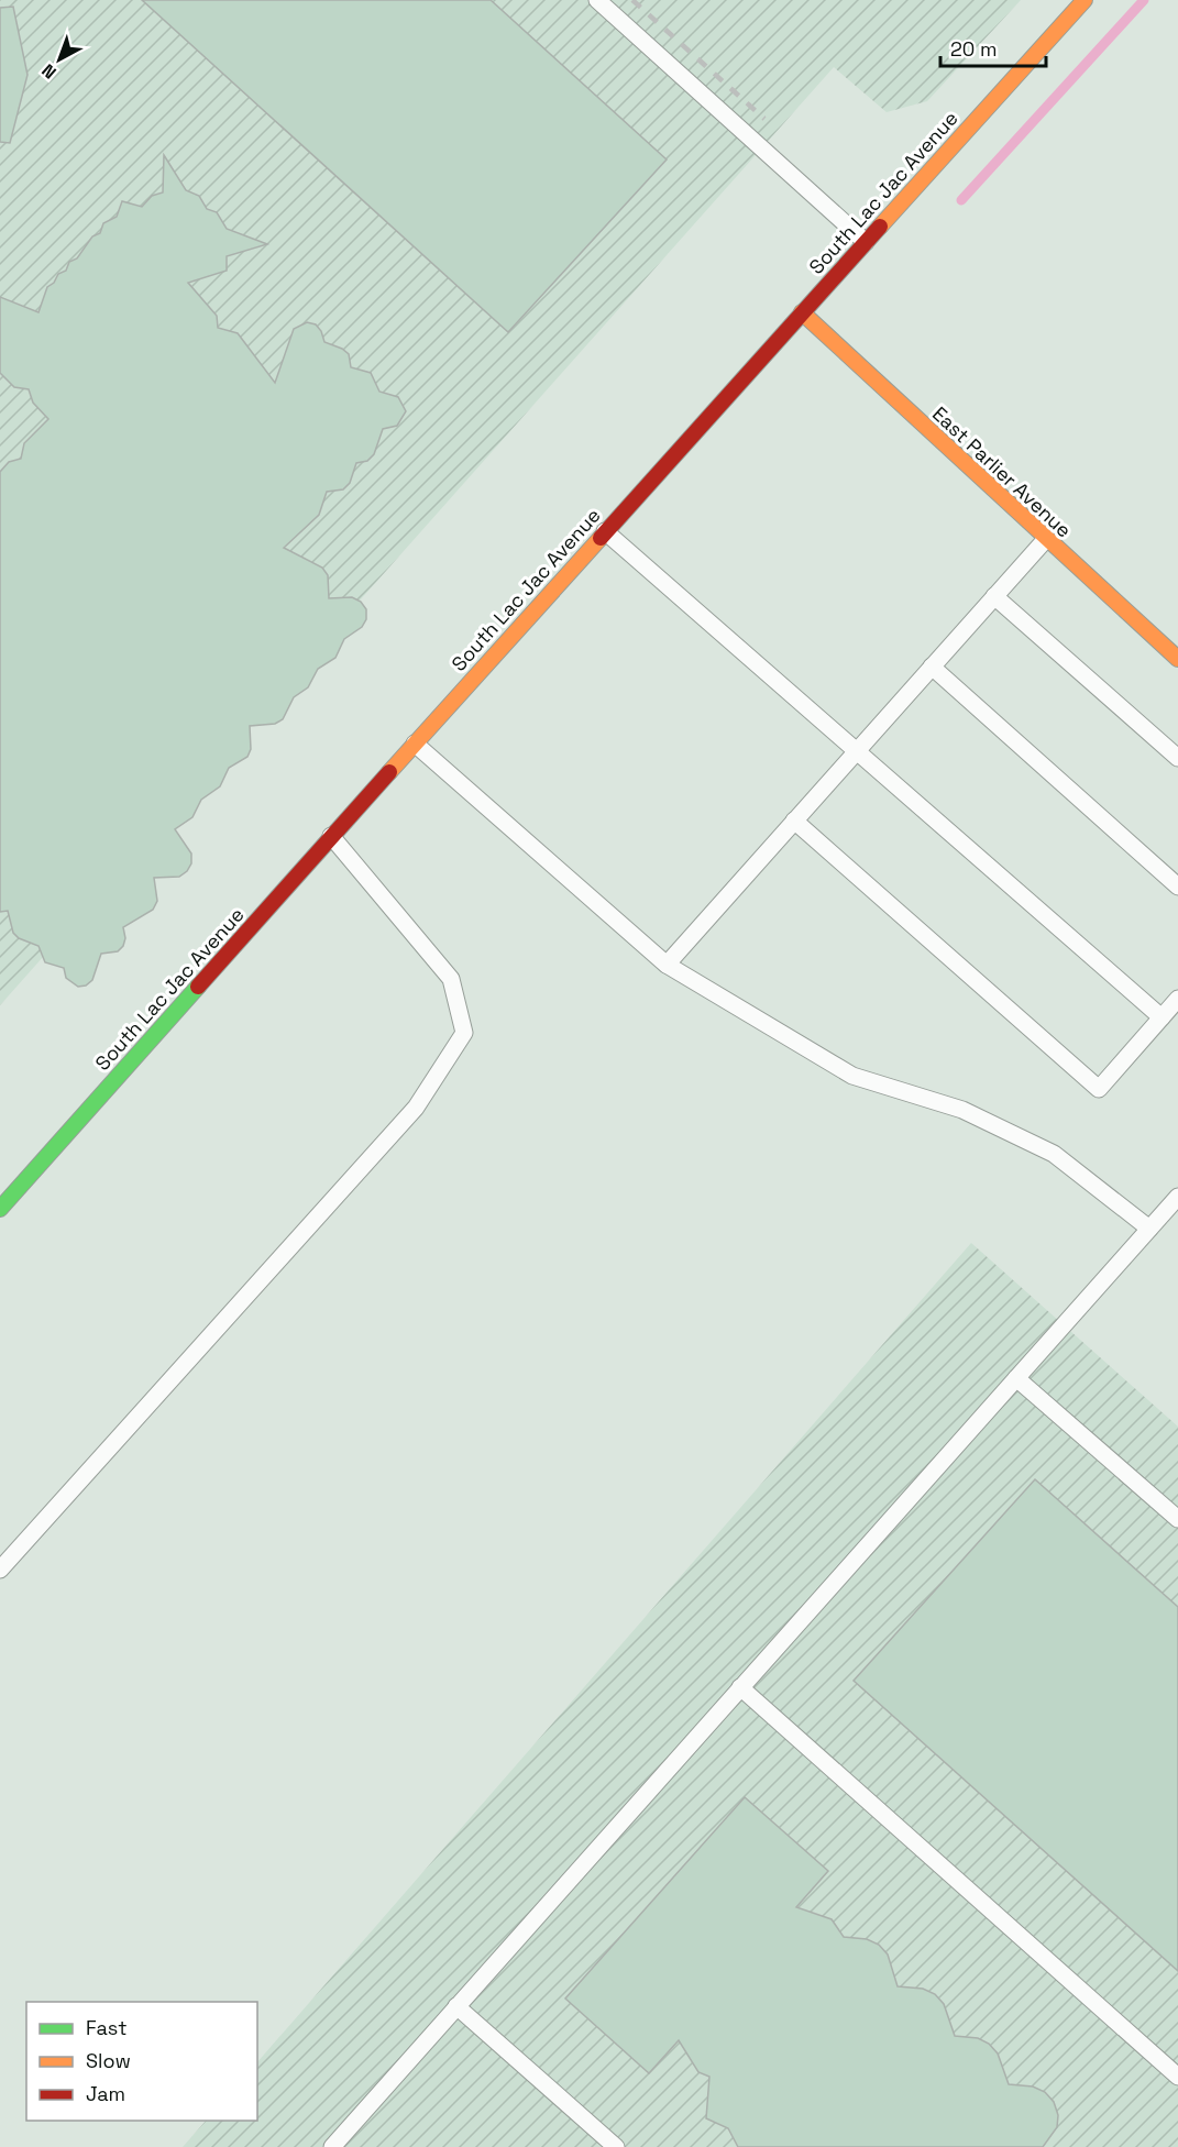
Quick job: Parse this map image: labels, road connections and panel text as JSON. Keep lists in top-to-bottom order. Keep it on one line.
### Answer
{"streets":{"street":["South Lac Jac Avenue","East Parlier Avenue"]},"crossings":[["South Lac Jac Avenue","East Parlier Avenue"]],"legend":["Fast","Slow","Jam"],"scale_bar":"20 m","north":"bottom left"}
